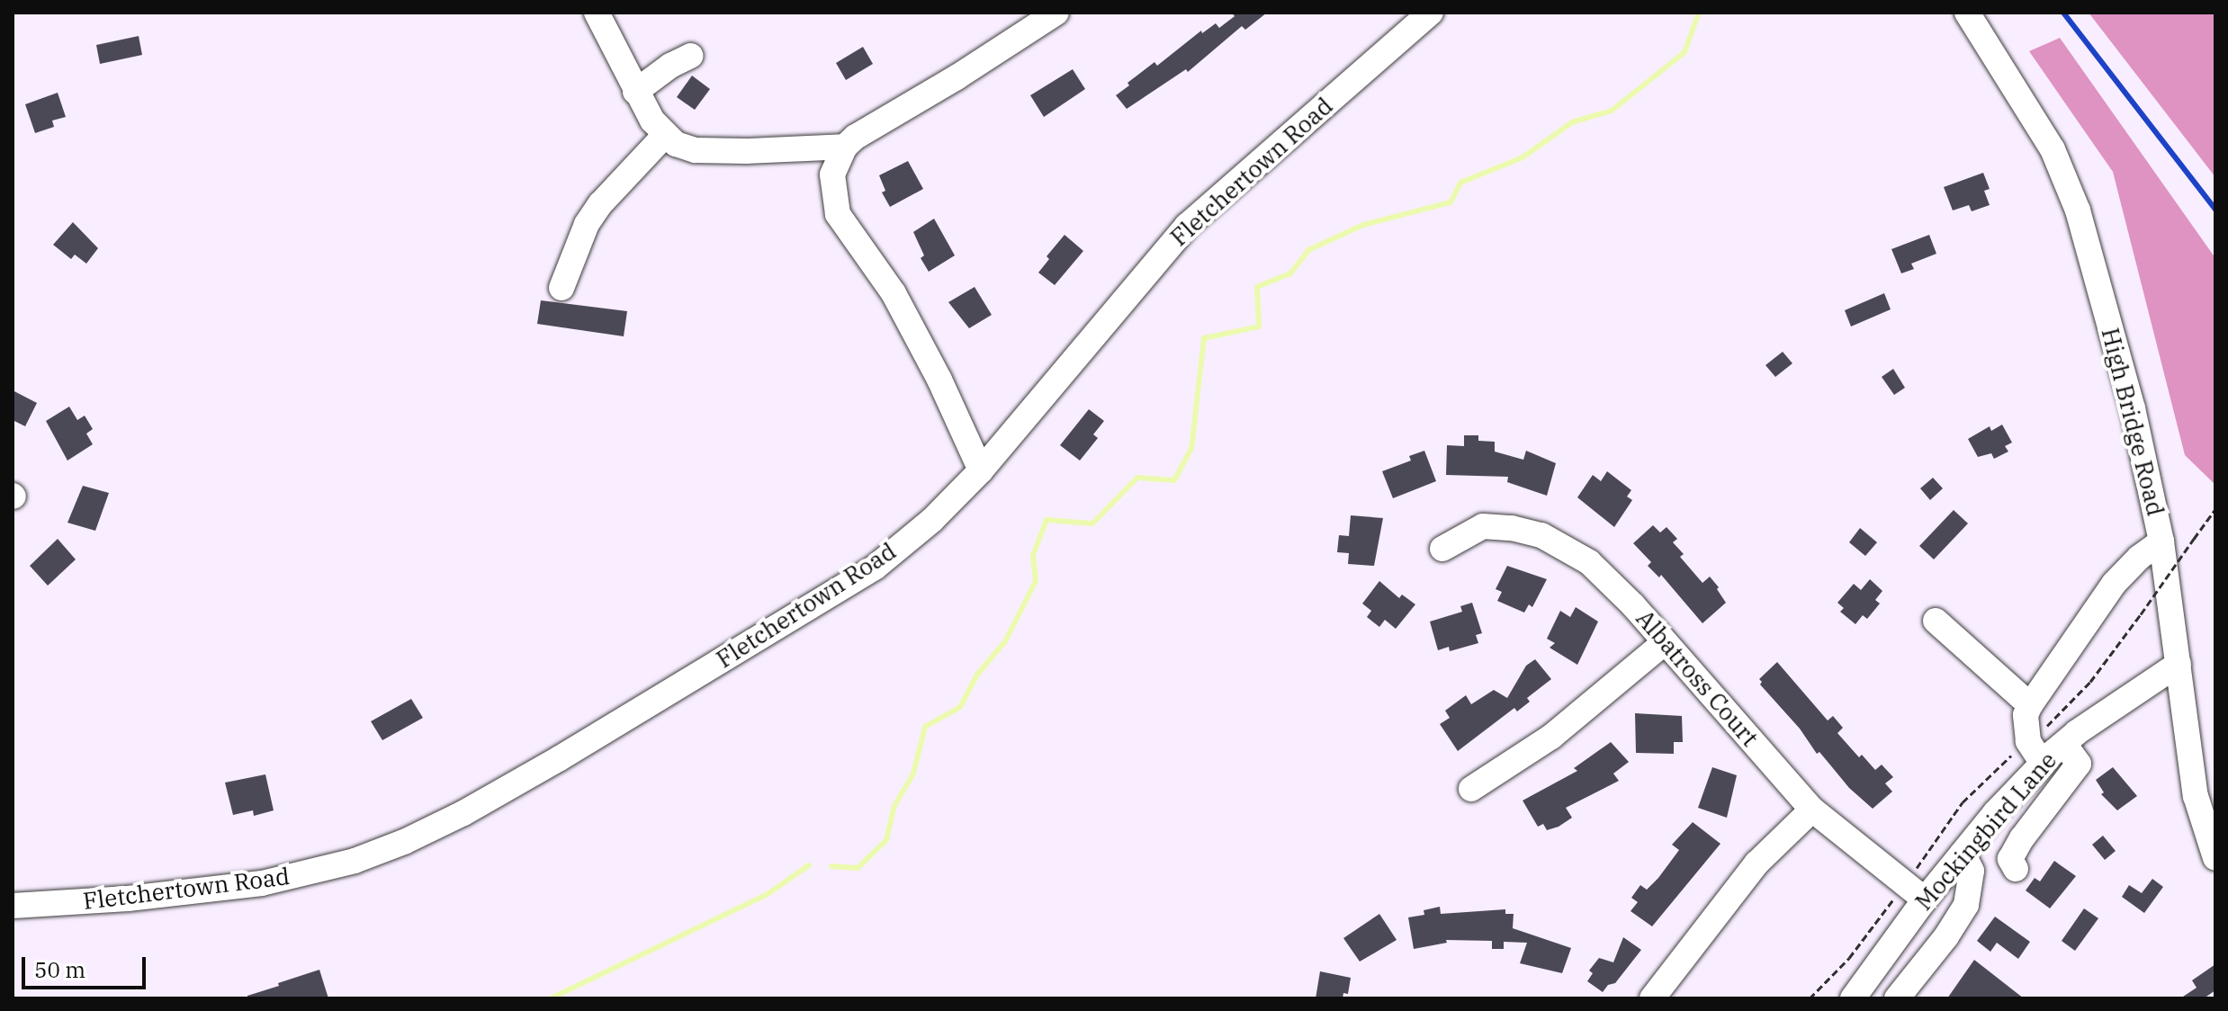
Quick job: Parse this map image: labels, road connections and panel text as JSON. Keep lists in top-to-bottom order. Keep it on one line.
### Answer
{"streets":{"street":["Fletchertown Road","High Bridge Road","Albatross Court","Mockingbird Lane"]},"crossings":[["High Bridge Road","Mockingbird Lane"],["Albatross Court","Mockingbird Lane"]],"scale_bar":"50 m"}
